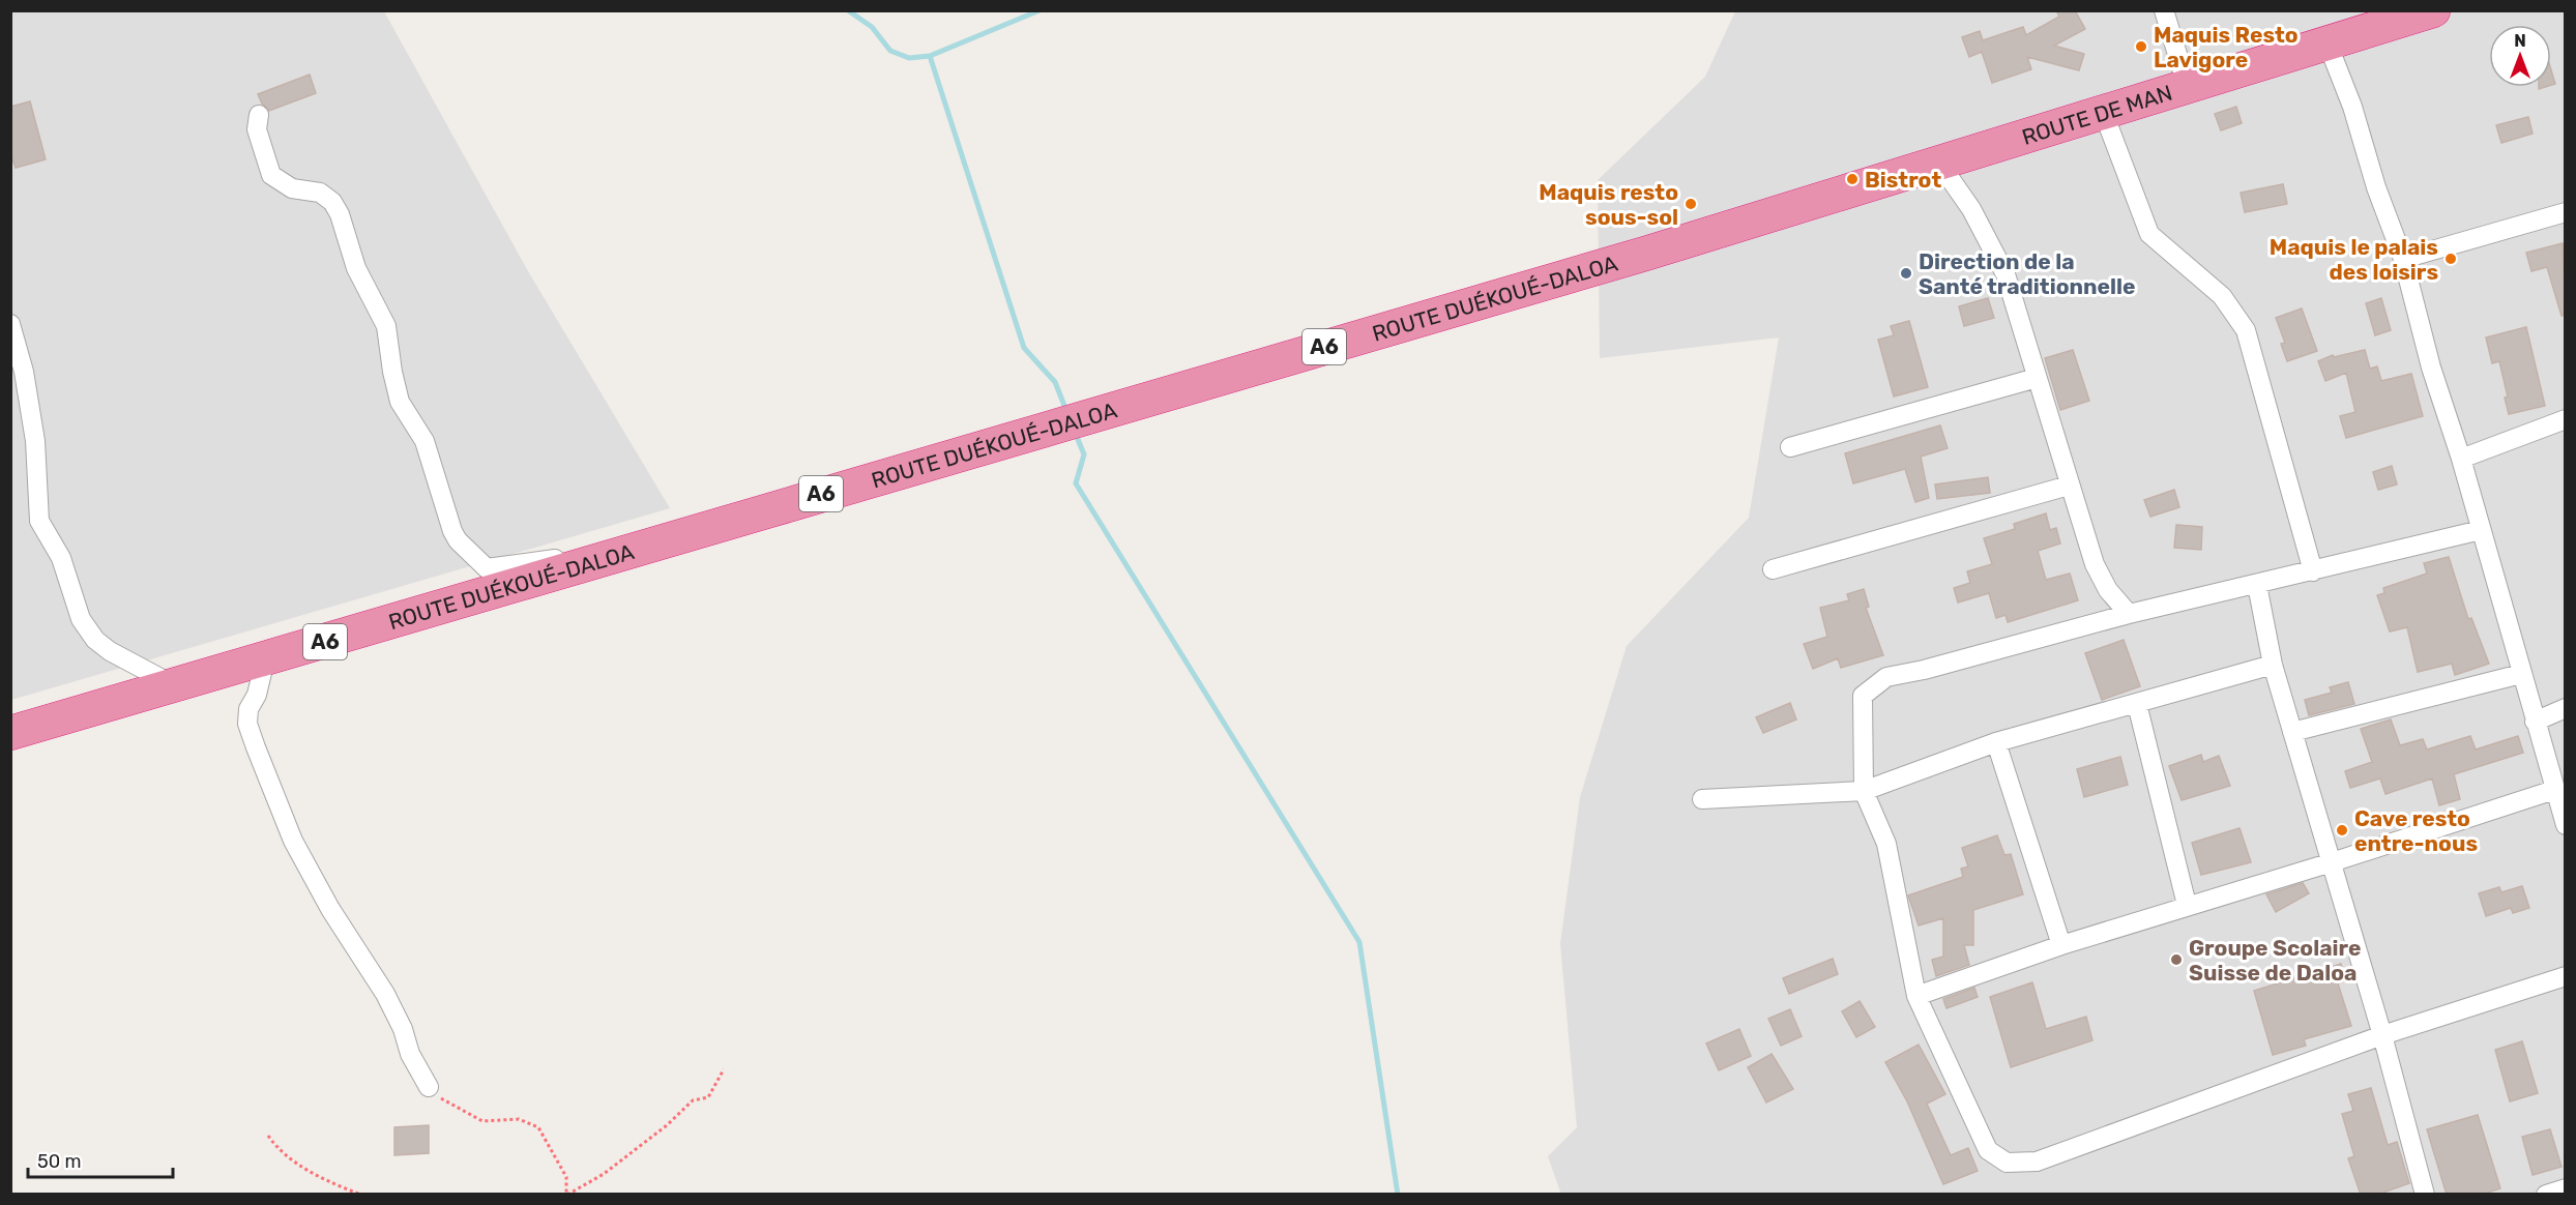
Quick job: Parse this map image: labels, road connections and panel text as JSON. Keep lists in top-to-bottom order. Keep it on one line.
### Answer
{"streets":{"highway":["ROUTE DE MAN","ROUTE DUÉKOUÉ-DALOA","A6"]},"crossings":[["ROUTE DE MAN","ROUTE DUÉKOUÉ-DALOA"]],"places":["Maquis Resto Lavigore","Bistrot","Maquis resto sous-sol","Maquis le palais des loisirs","Direction de la Santé traditionnelle","Cave resto entre-nous","Groupe Scolaire Suisse de Daloa"],"scale_bar":"50 m","north":"top"}
